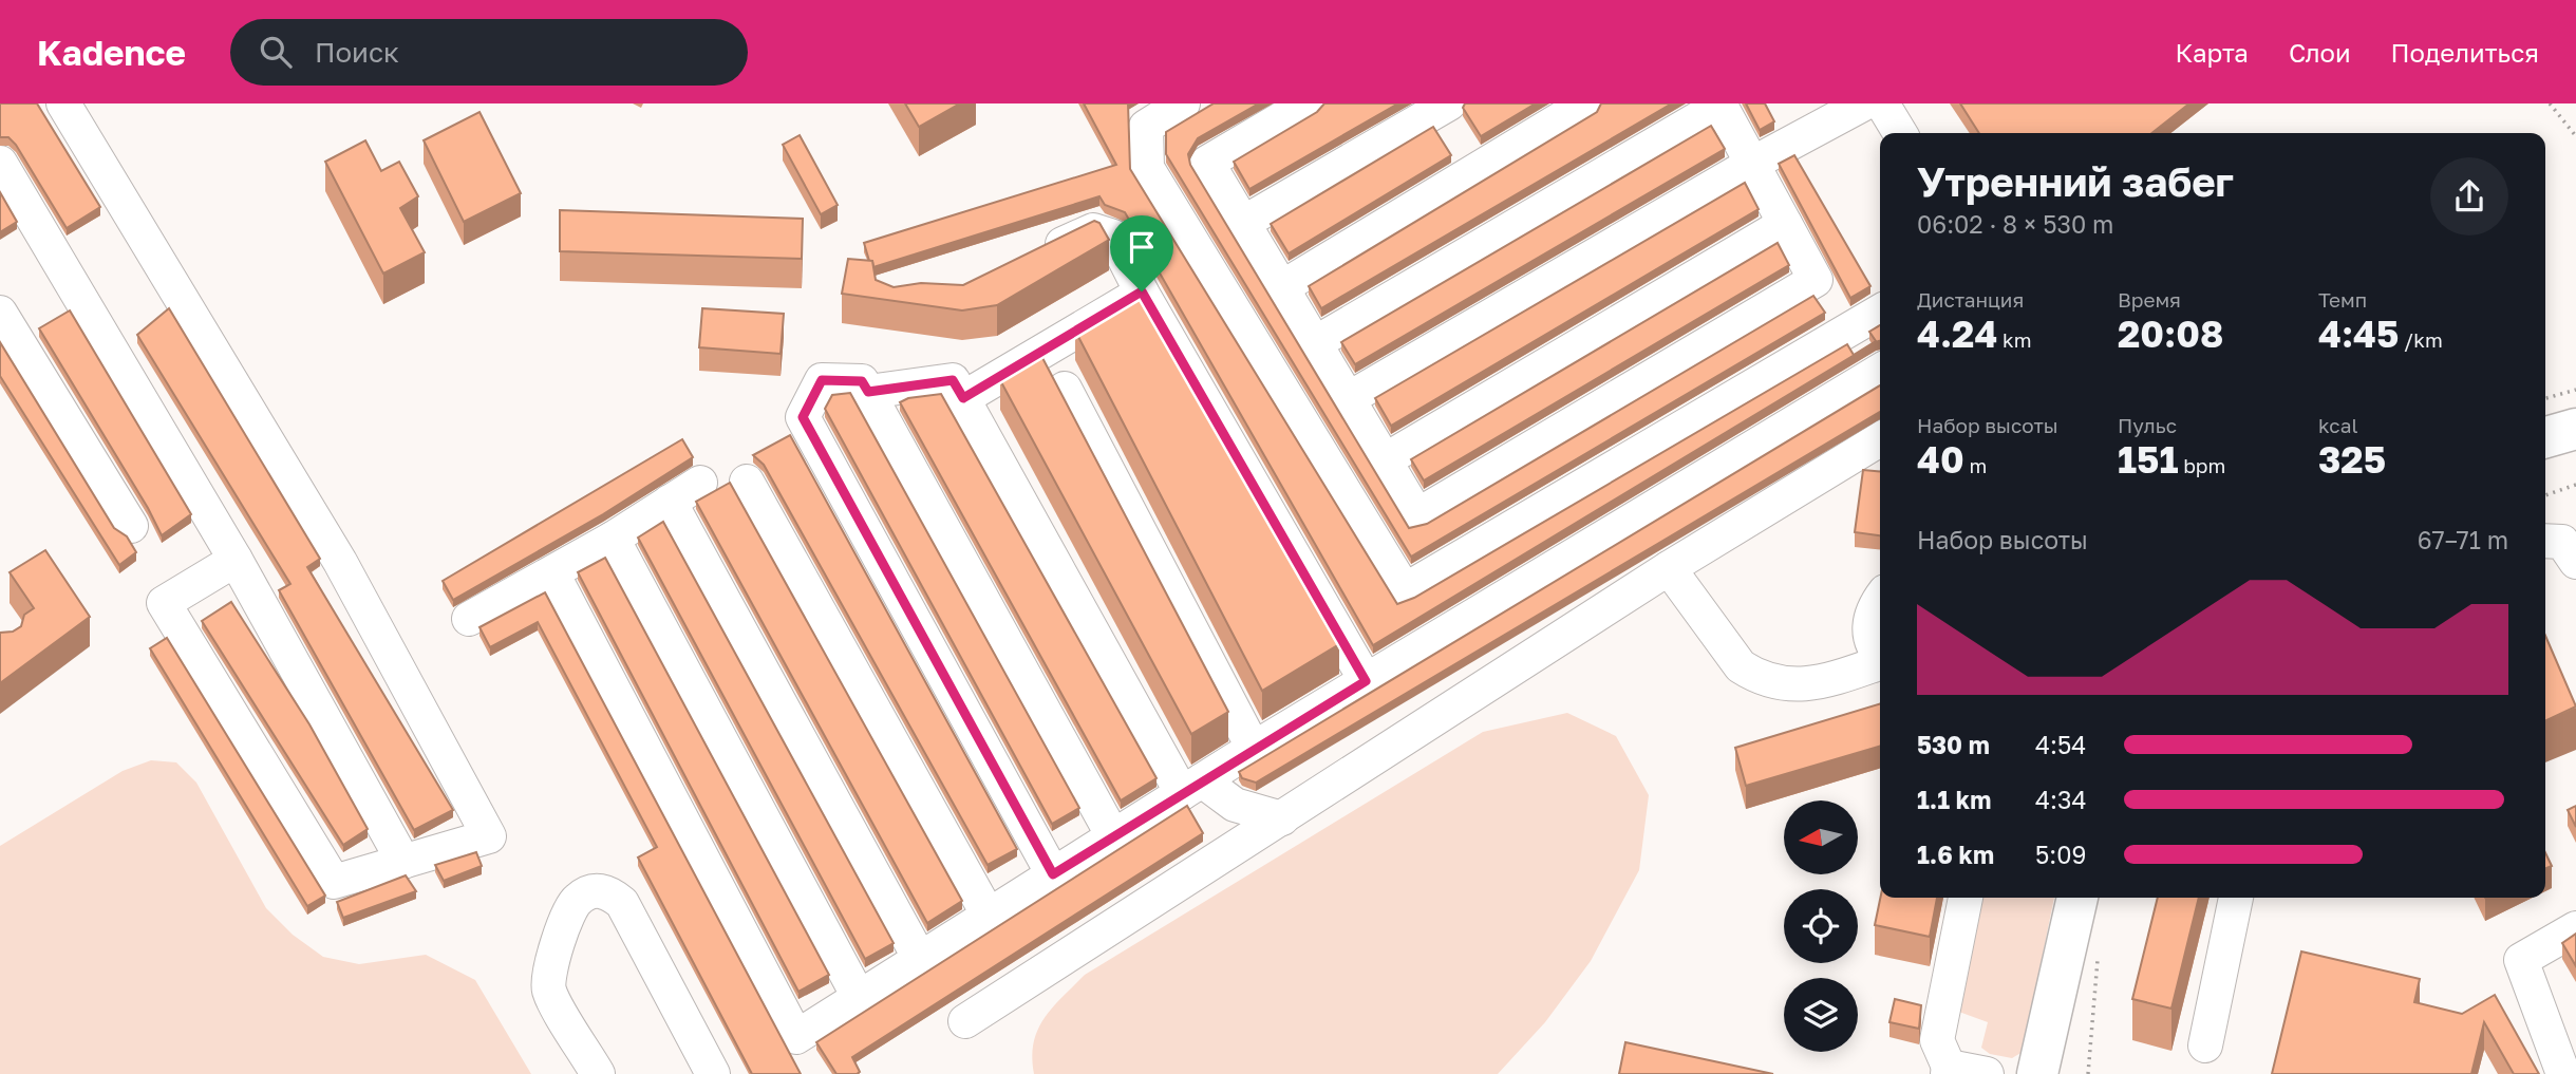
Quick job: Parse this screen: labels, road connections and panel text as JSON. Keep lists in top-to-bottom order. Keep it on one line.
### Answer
{"north":"left","page":{"header":"Kadence","search":"Поиск","nav":["Карта","Слои","Поделиться"],"heading":["Утренний забег","06:02 · 8 × 530 m"],"stats":[["Дистанция","4.24 km"],["Время","20:08"],["Темп","4:45 /km"],["Набор высоты","40 m"],["Пульс","151 bpm"],["kcal","325"]],"chart":["Набор высоты","67–71 m"],"list":[{"name":"530 m","note":"4:54"},{"name":"1.1 km","note":"4:34"},{"name":"1.6 km","note":"5:09"}]}}
